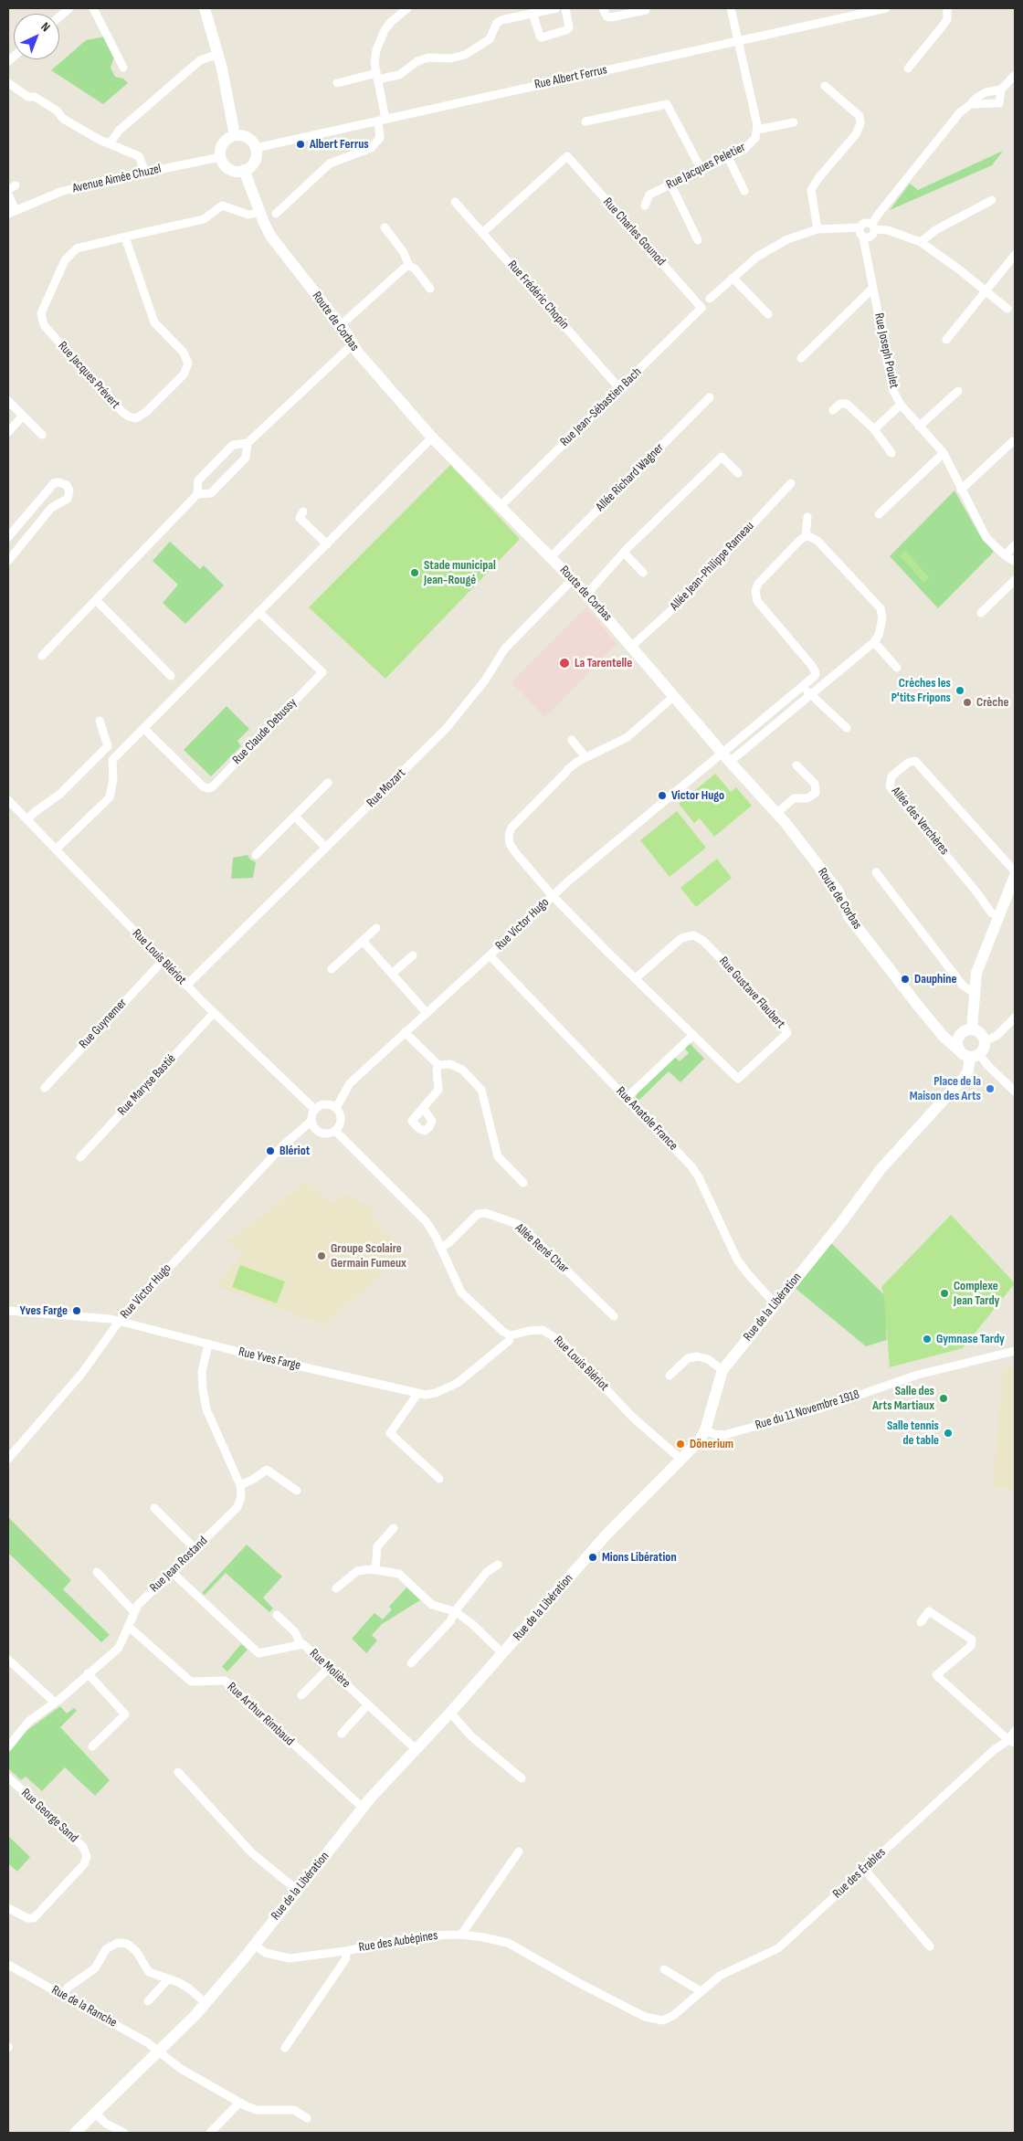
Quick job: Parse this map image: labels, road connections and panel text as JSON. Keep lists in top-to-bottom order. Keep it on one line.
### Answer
{"streets":{"main road":["Route de Corbas","Rue de la Libération"],"street":["Rue Albert Ferrus","Rue Jacques Peletier","Avenue Aimée Chuzel","Rue Charles Gounod","Rue Frédéric Chopin","Rue Joseph Poulet","Rue Jacques Prévert","Rue Jean-Sébastien Bach","Allée Richard Wagner","Allée Jean-Philippe Rameau","Rue Claude Debussy","Rue Mozart","Allée des Verchères","Rue Victor Hugo","Rue Louis Blériot","Rue Gustave Flaubert","Rue Guynemer","Rue Maryse Bastié","Rue Anatole France","Allée René Char","Rue Yves Farge","Rue du 11 Novembre 1918","Rue Jean Rostand","Rue Molière","Rue Arthur Rimbaud","Rue George Sand","Rue des Érables","Rue des Aubépines","Rue de la Ranche"]},"crossings":[["Rue Albert Ferrus","Rue Jacques Peletier"],["Rue Albert Ferrus","Avenue Aimée Chuzel"],["Rue Albert Ferrus","Route de Corbas"],["Avenue Aimée Chuzel","Route de Corbas"],["Rue Charles Gounod","Rue Frédéric Chopin"],["Rue Charles Gounod","Rue Jean-Sébastien Bach"],["Rue Frédéric Chopin","Rue Jean-Sébastien Bach"],["Route de Corbas","Rue Jacques Prévert"],["Route de Corbas","Rue Jean-Sébastien Bach"],["Route de Corbas","Allée Richard Wagner"],["Route de Corbas","Allée Jean-Philippe Rameau"],["Route de Corbas","Rue Mozart"],["Route de Corbas","Rue Victor Hugo"],["Route de Corbas","Rue Gustave Flaubert"],["Route de Corbas","Rue de la Libération"],["Rue Mozart","Rue Louis Blériot"],["Rue Victor Hugo","Rue Louis Blériot"],["Rue Victor Hugo","Rue Gustave Flaubert"],["Rue Victor Hugo","Rue Anatole France"],["Rue Victor Hugo","Rue Yves Farge"],["Rue Louis Blériot","Rue Guynemer"],["Rue Louis Blériot","Rue Maryse Bastié"],["Rue Louis Blériot","Rue de la Libération"],["Rue Louis Blériot","Rue Yves Farge"],["Rue Anatole France","Rue de la Libération"],["Rue de la Libération","Rue du 11 Novembre 1918"],["Rue de la Libération","Rue Molière"],["Rue de la Libération","Rue Arthur Rimbaud"],["Rue de la Libération","Rue des Aubépines"],["Rue de la Libération","Rue de la Ranche"],["Rue Jean Rostand","Rue Molière"],["Rue Jean Rostand","Rue Arthur Rimbaud"],["Rue des Érables","Rue des Aubépines"]],"places":["Albert Ferrus","Stade municipal Jean-Rougé","La Tarentelle","Crèches les P'tits Fripons","Crèche","Victor Hugo","Dauphine","Place de la Maison des Arts","Blériot","Groupe Scolaire Germain Fumeux","Complexe Jean Tardy","Yves Farge","Gymnase Tardy","Salle des Arts Martiaux","Salle tennis de table","Dönerium","Mions Libération"],"north":"top right"}
